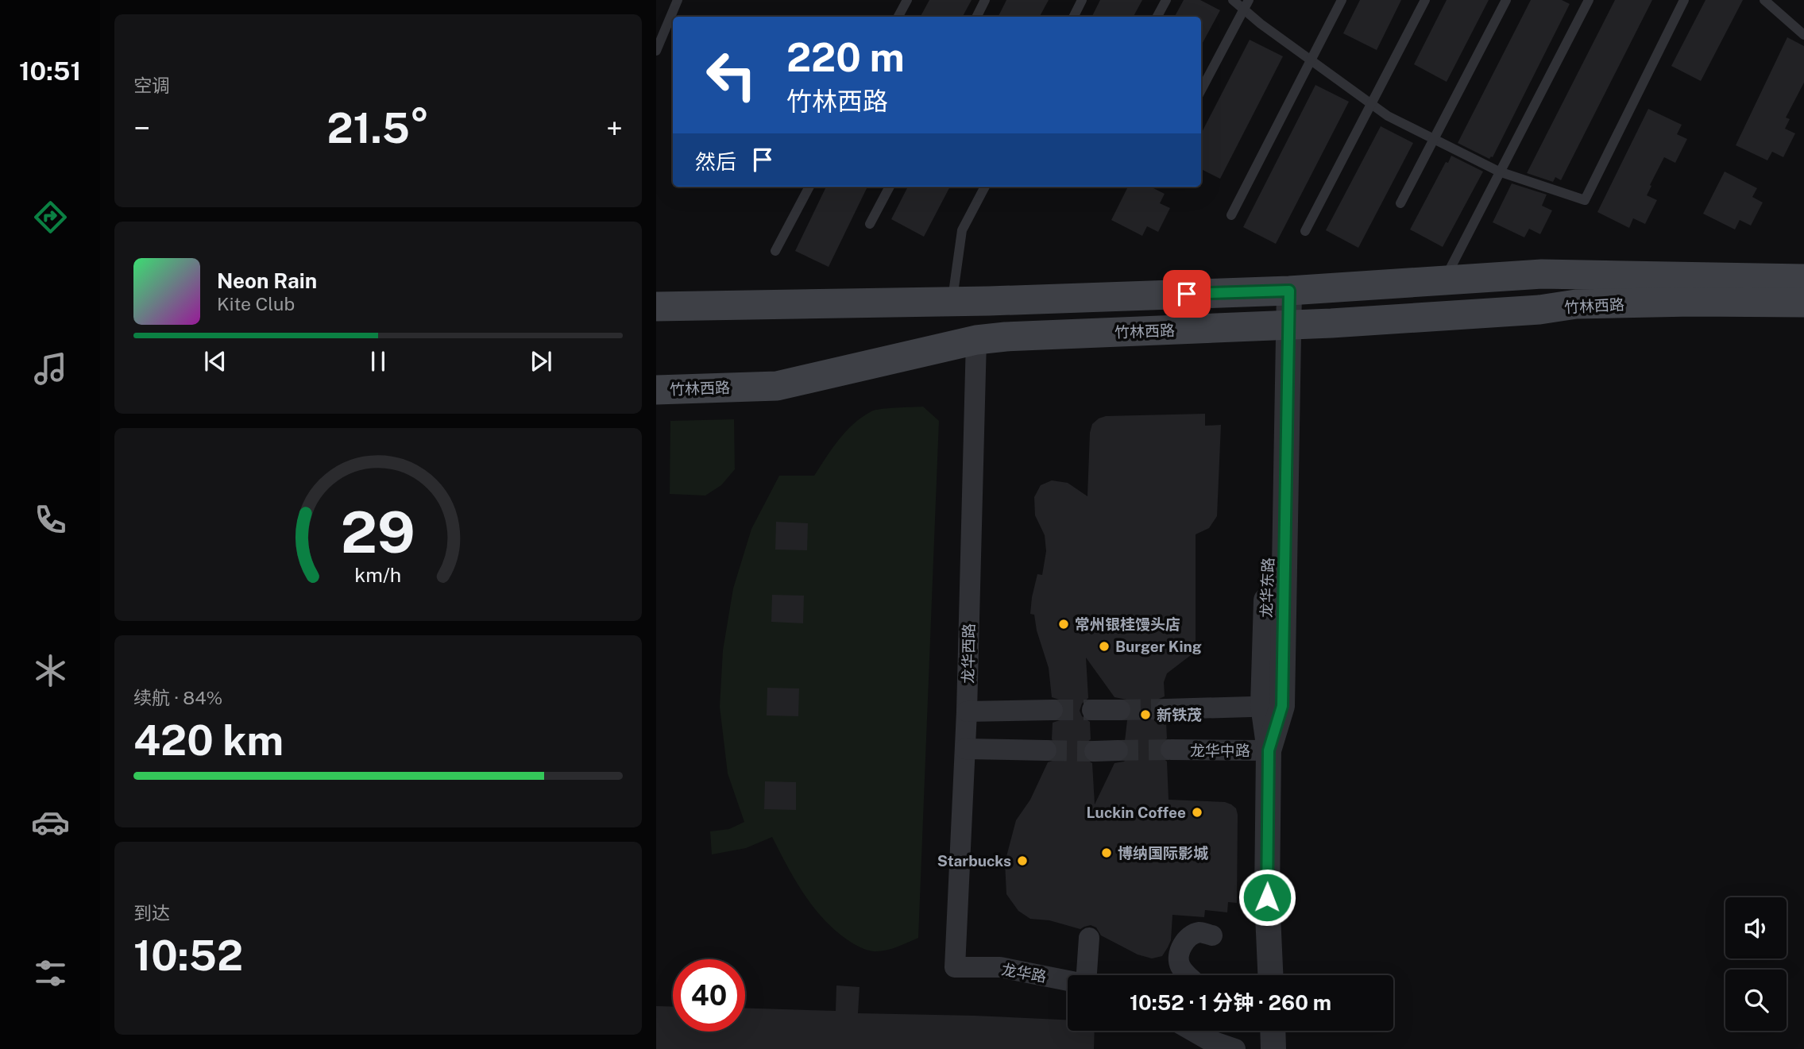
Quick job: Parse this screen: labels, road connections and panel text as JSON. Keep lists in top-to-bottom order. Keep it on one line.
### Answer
{"streets":{"main road":["竹林西路"],"street":["龙华东路","龙华西路","龙华中路","龙华路"]},"crossings":[["竹林西路","龙华东路"],["竹林西路","龙华西路"],["龙华东路","龙华中路"],["龙华西路","龙华路"]],"places":["常州银桂馒头店","Burger King","新铁茂","Luckin Coffee","博纳国际影城","Starbucks"],"page":{"tabs":"10:51","tile":["空调",["续航 · 84%","420 km"],["到达","10:52"]],"turn":["220 m","竹林西路"],"heat":["−","21.5°","+"],"then":"然后","song":["Neon Rain","Kite Club"],"limit":"40","trip":"10:52 · 1 分钟 · 260 m","gauge":["29","km/h"]}}
